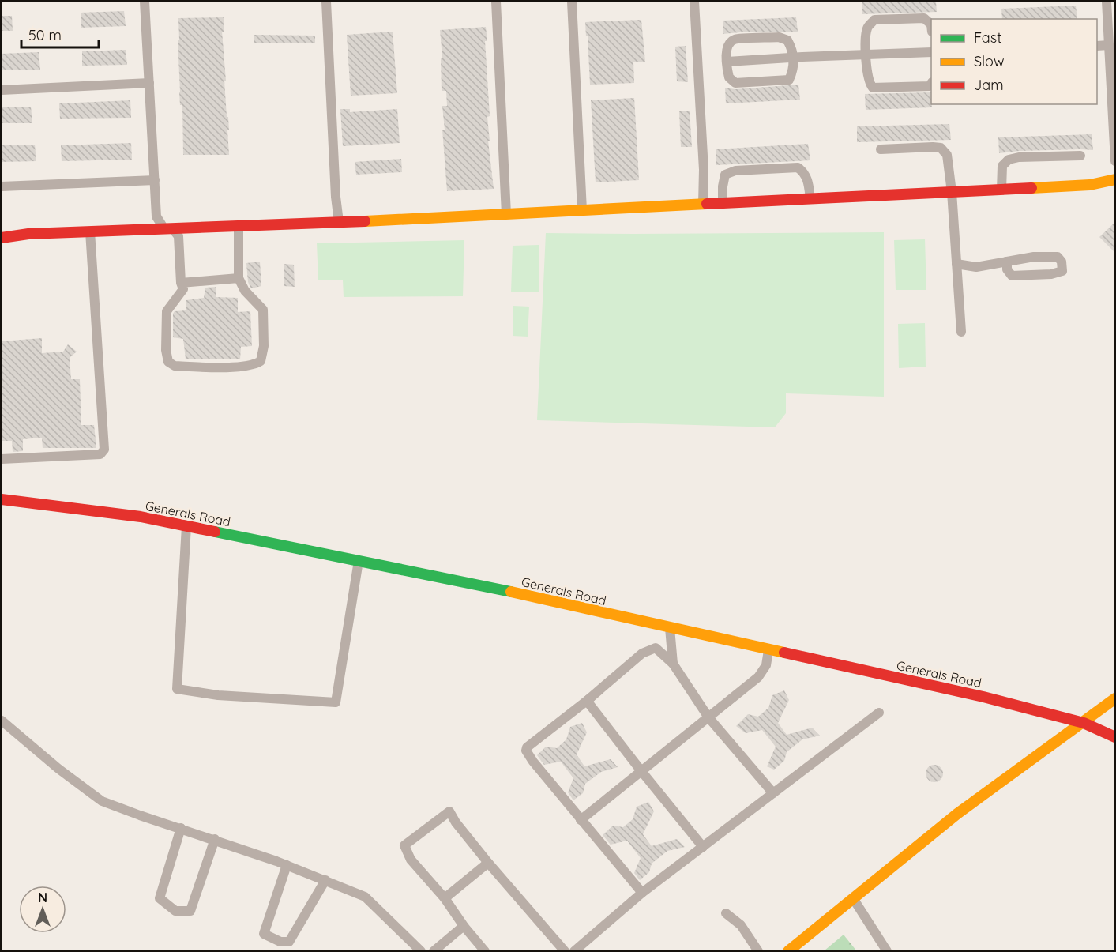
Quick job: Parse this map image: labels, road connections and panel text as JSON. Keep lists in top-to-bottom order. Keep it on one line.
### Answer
{"streets":{"street":["Generals Road"]},"legend":["Fast","Slow","Jam"],"scale_bar":"50 m","north":"top"}
